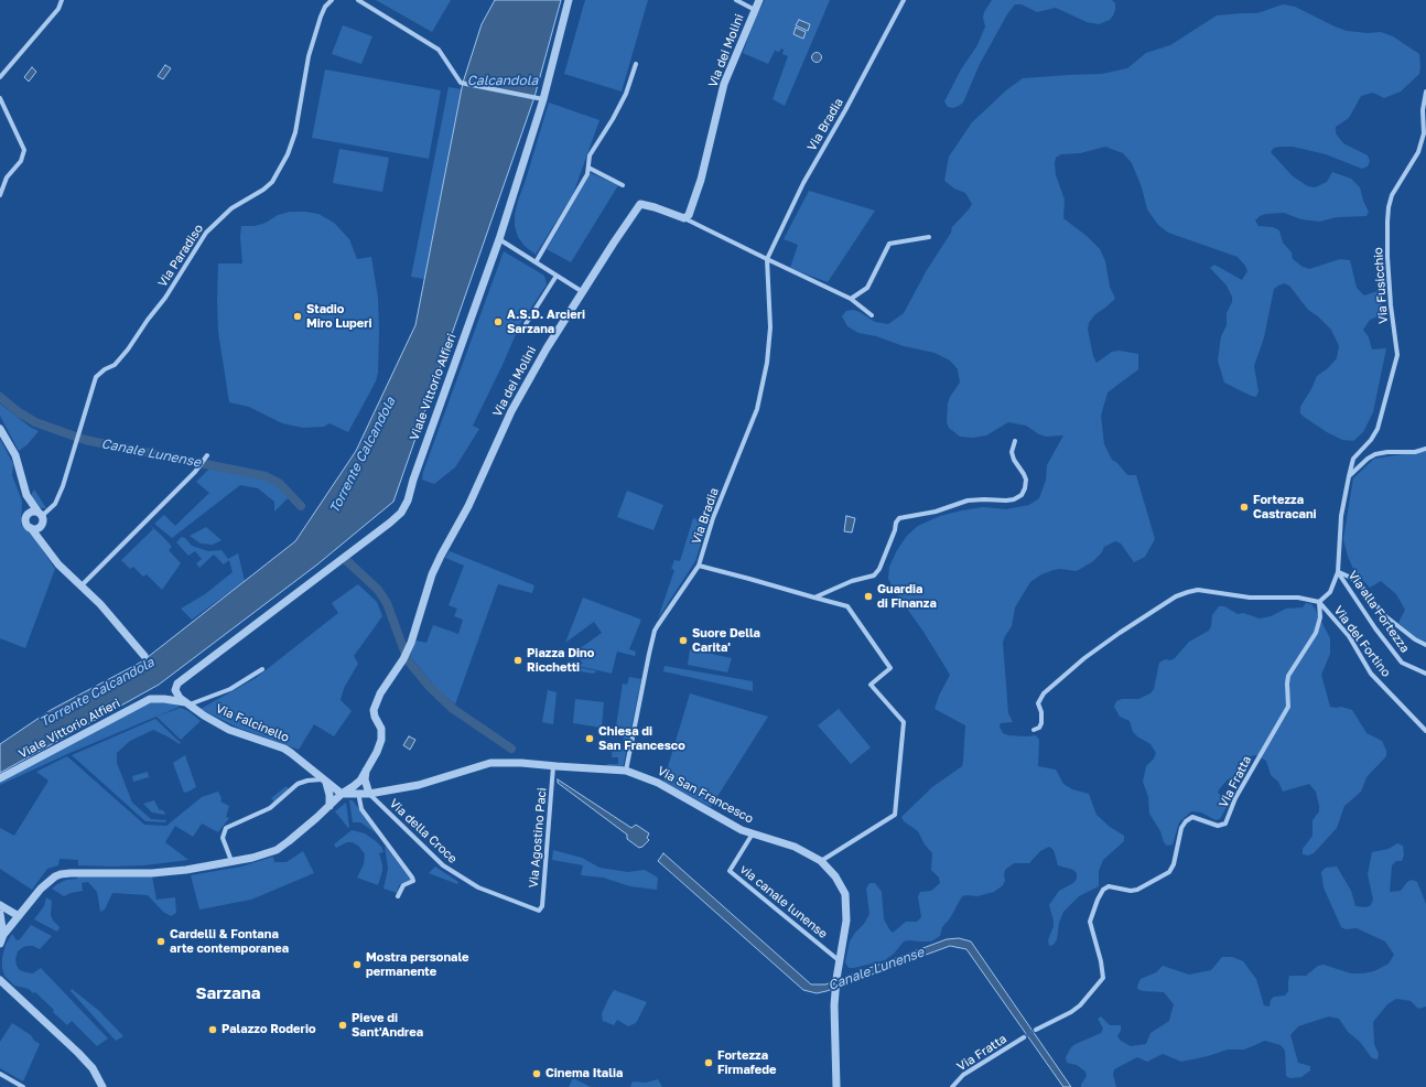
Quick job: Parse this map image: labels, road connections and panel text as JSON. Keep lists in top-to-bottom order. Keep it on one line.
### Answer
{"streets":{"street":["Via dei Molini","Via Bradia","Via Paradiso","Via Fusicchio","Viale Vittorio Alfieri","Via alla Fortezza","Via del Fortino","Via Falcinello","Via Fratta","Via San Francesco","Via della Croce","Via Agostino Paci","via canale lunense"]},"crossings":[["Via dei Molini","Via Falcinello"],["Via Bradia","Via San Francesco"],["Via Fusicchio","Via alla Fortezza"],["Via Fusicchio","Via del Fortino"],["Via Fusicchio","Via Fratta"],["Viale Vittorio Alfieri","Via Falcinello"],["Via del Fortino","Via Fratta"],["Via San Francesco","Via della Croce"],["Via San Francesco","Via Agostino Paci"],["Via San Francesco","via canale lunense"],["Via della Croce","Via Agostino Paci"]],"districts":["Sarzana"],"water":["Calcandola","Canale Lunense","Torrente Calcandola"],"places":["Stadio Miro Luperi","A.S.D. Arcieri Sarzana","Fortezza Castracani","Guardia di Finanza","Suore Della Carita'","Piazza Dino Ricchetti","Chiesa di San Francesco","Cardelli & Fontana arte contemporanea","Mostra personale permanente","Pieve di Sant'Andrea","Palazzo Roderio","Fortezza Firmafede","Cinema Italia"]}
